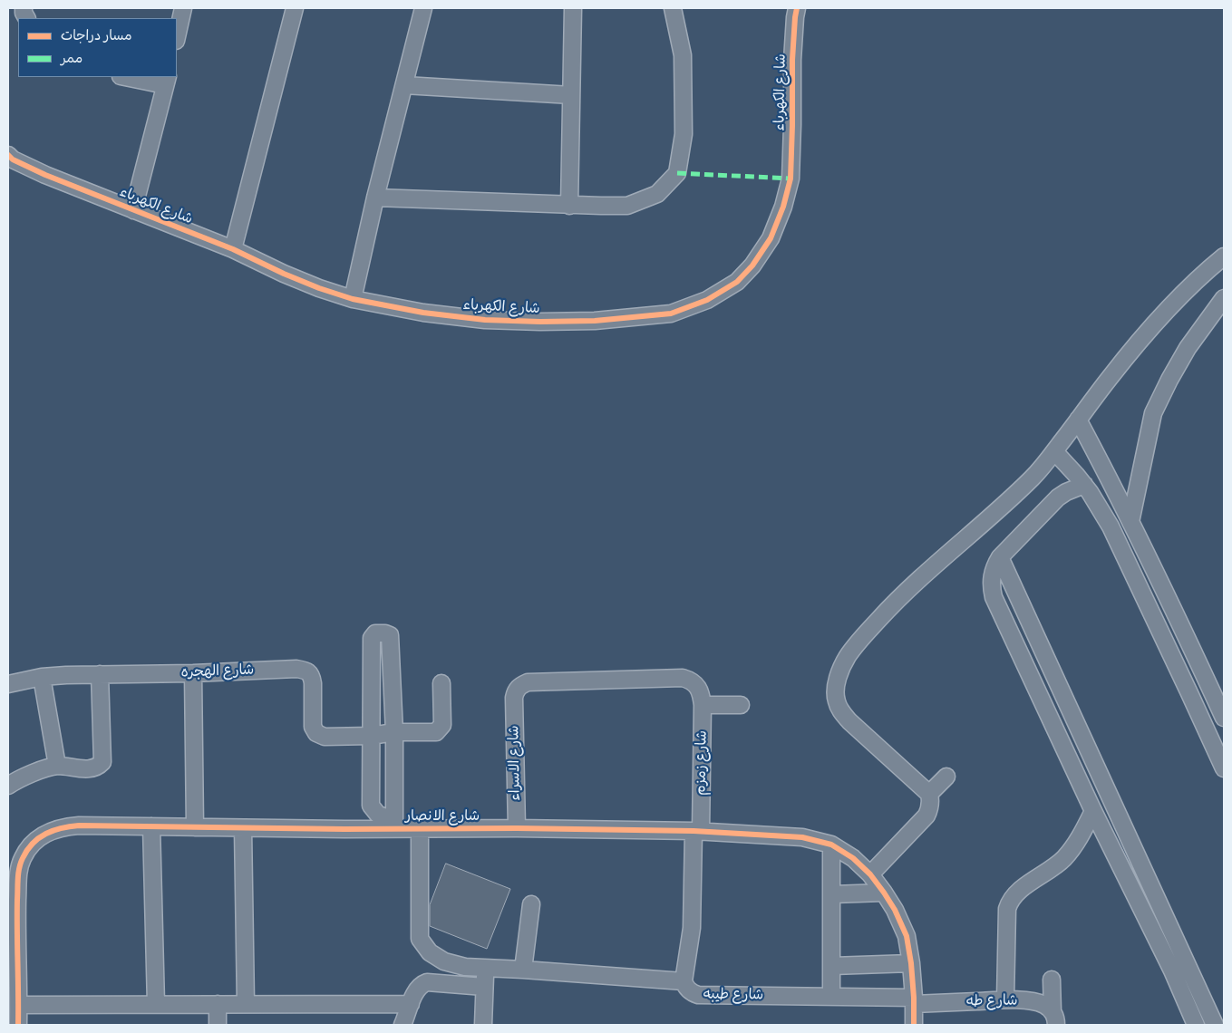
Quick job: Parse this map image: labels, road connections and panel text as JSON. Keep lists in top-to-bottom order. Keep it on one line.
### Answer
{"streets":{"street":["شارع الكهرباء","شارع الهجره","شارع الاسراء","شارع زمزم","شارع الانصار","شارع طيبه","شارع طه"]},"crossings":[["شارع الاسراء","شارع زمزم"],["شارع الاسراء","شارع الانصار"],["شارع زمزم","شارع الانصار"],["شارع زمزم","شارع طيبه"],["شارع الانصار","شارع طيبه"],["شارع الانصار","شارع طه"],["شارع طيبه","شارع طه"]],"legend":["مسار دراجات","ممر"]}
